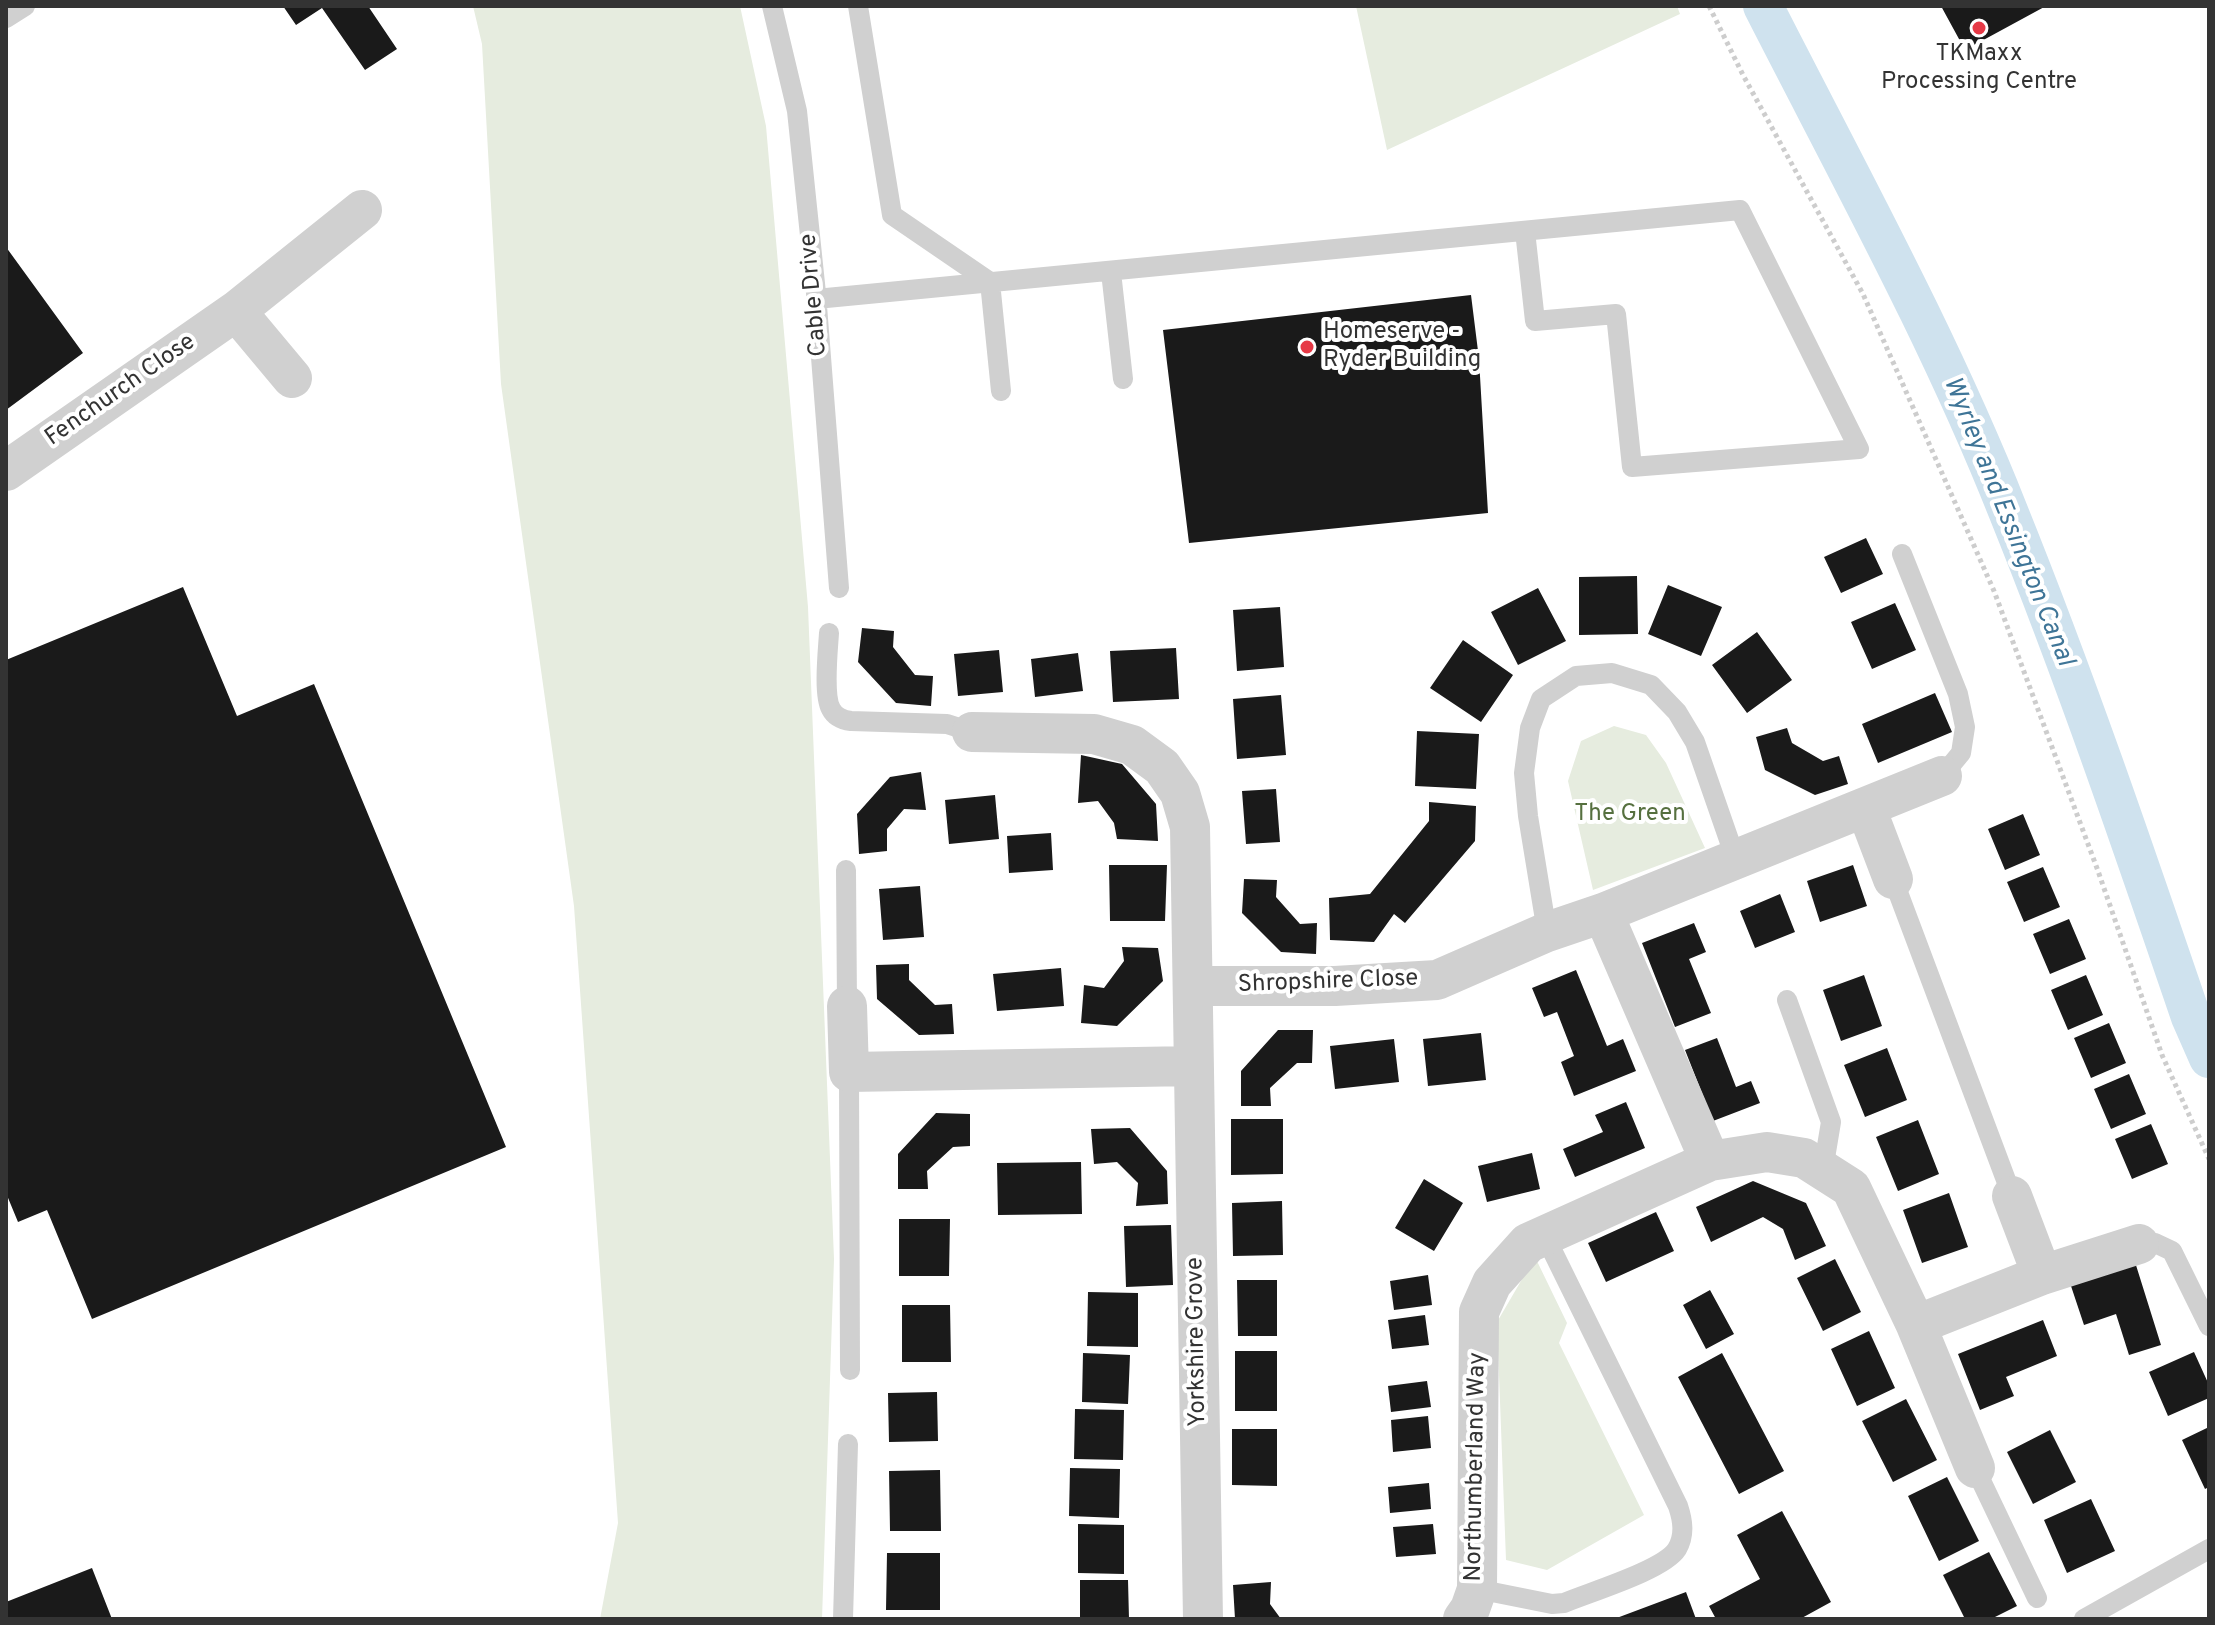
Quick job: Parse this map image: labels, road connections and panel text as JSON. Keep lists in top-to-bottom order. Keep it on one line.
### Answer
{"streets":{"street":["Fenchurch Close","Shropshire Close","Yorkshire Grove","Northumberland Way"],"lane":["Cable Drive"]},"crossings":[["Shropshire Close","Yorkshire Grove"]],"water":["Wyrley and Essington Canal"],"parks":["The Green"],"places":["TKMaxx Processing Centre","Homeserve - Ryder Building"]}
